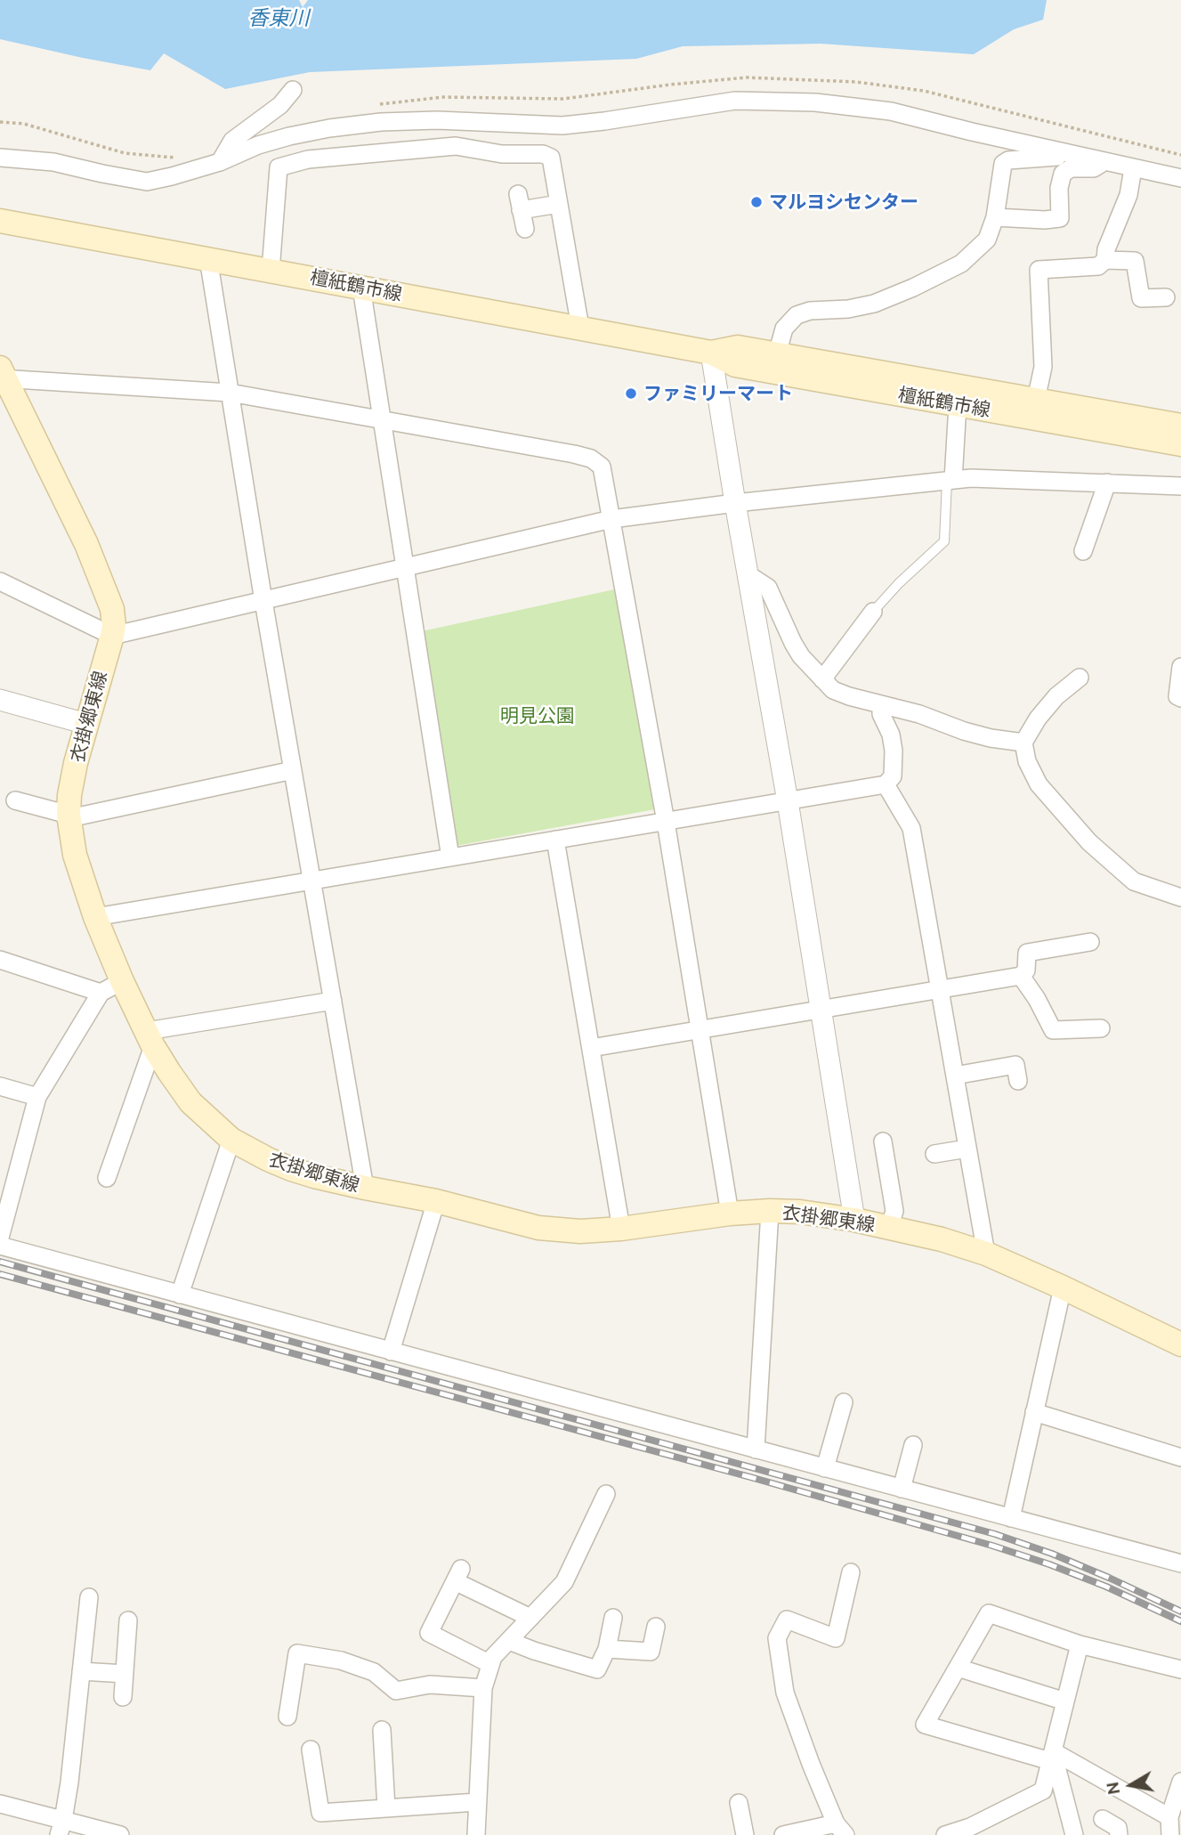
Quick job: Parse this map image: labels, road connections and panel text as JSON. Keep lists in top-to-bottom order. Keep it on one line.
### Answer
{"streets":{"main road":["檀紙鶴市線","衣掛郷東線"]},"water":["香東川"],"parks":["明見公園"],"places":["マルヨシセンター","ファミリーマート"],"north":"left"}
